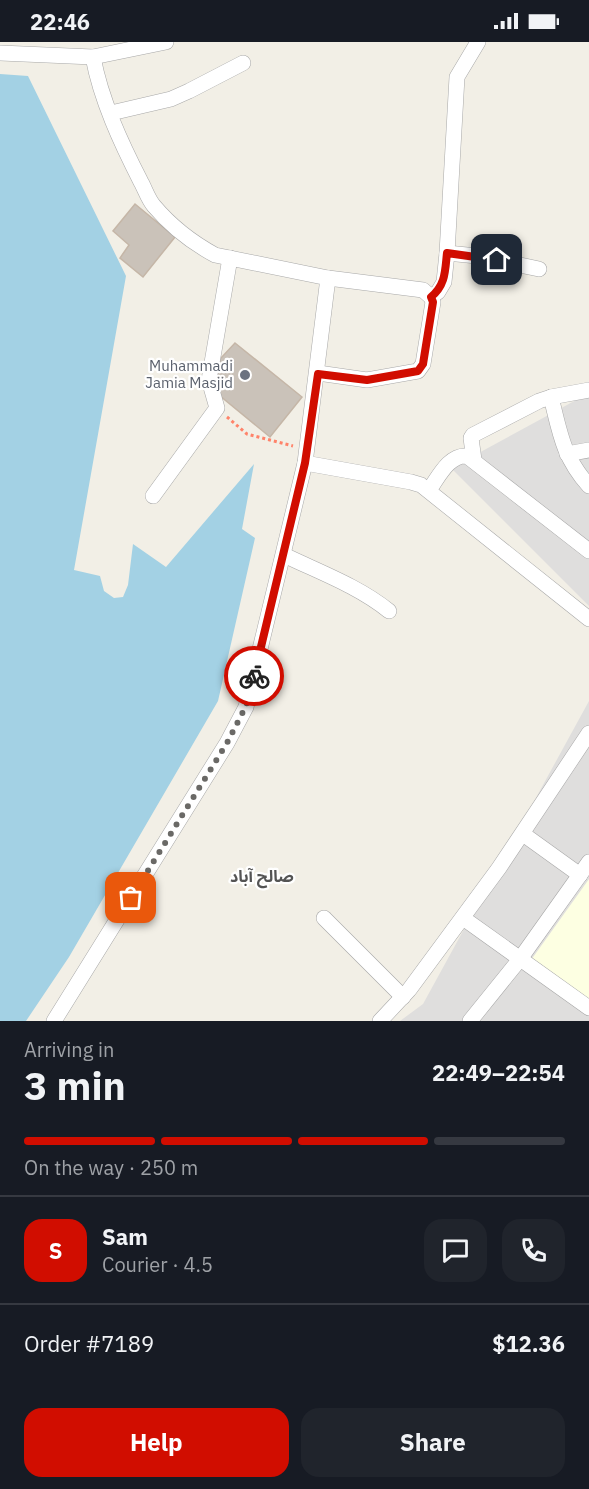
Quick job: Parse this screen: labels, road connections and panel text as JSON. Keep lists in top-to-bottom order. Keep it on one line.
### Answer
{"districts":["صالح آباد"],"places":["Muhammadi Jamia Masjid"],"page":{"status":"22:46","heading":["3 min","Arriving in","22:49–22:54"],"panel":["Sam","Courier · 4.5","Order #7189","$12.36"],"bar":"On the way · 250 m","round":"S","buttons":["Help","Share"]}}
